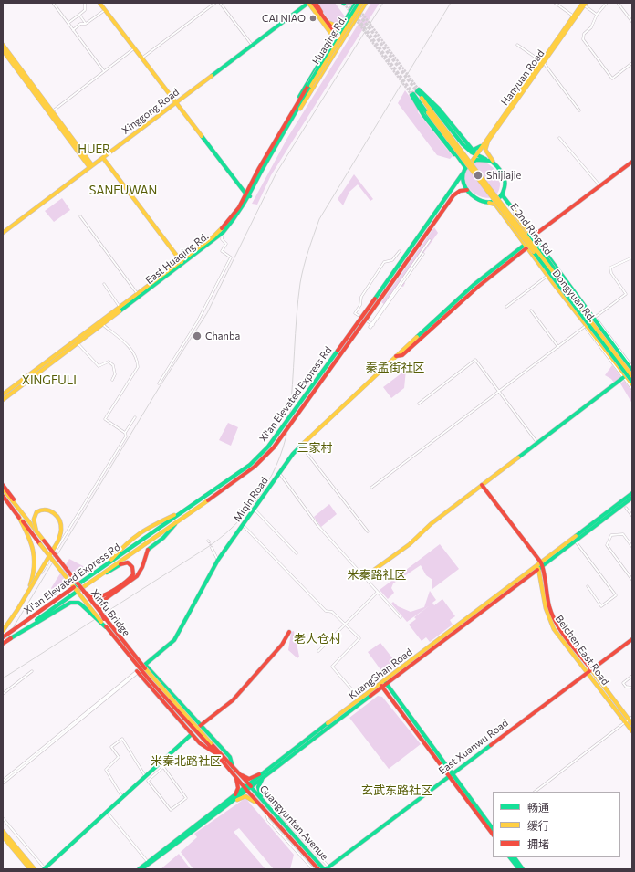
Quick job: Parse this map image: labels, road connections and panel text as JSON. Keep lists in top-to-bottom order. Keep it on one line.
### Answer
{"streets":{"main road":["Huaqing Rd.","Hanyuan Road","Xinggong Road","E 2nd Ring Rd","East Huaqing Rd.","Dongyuan Rd.","Xi'an Elevated Express Rd","Miqin Road","Xinfu Bridge","Beichen East Road","KuangShan Road","East Xuanwu Road","Guangyuntan Avenue"]},"crossings":[["Huaqing Rd.","East Huaqing Rd."],["Hanyuan Road","Dongyuan Rd."],["Hanyuan Road","Xi'an Elevated Express Rd"],["Dongyuan Rd.","Xi'an Elevated Express Rd"],["Dongyuan Rd.","Miqin Road"],["Beichen East Road","KuangShan Road"],["Beichen East Road","East Xuanwu Road"],["KuangShan Road","Guangyuntan Avenue"],["East Xuanwu Road","Guangyuntan Avenue"]],"districts":["HUER","SANFUWAN","秦孟街社区","XINGFULI","三家村","米秦路社区","老人仓村","米秦北路社区","玄武东路社区"],"places":["CAI NIAO","Shijiajie","Chanba"],"legend":["畅通","缓行","拥堵"]}
